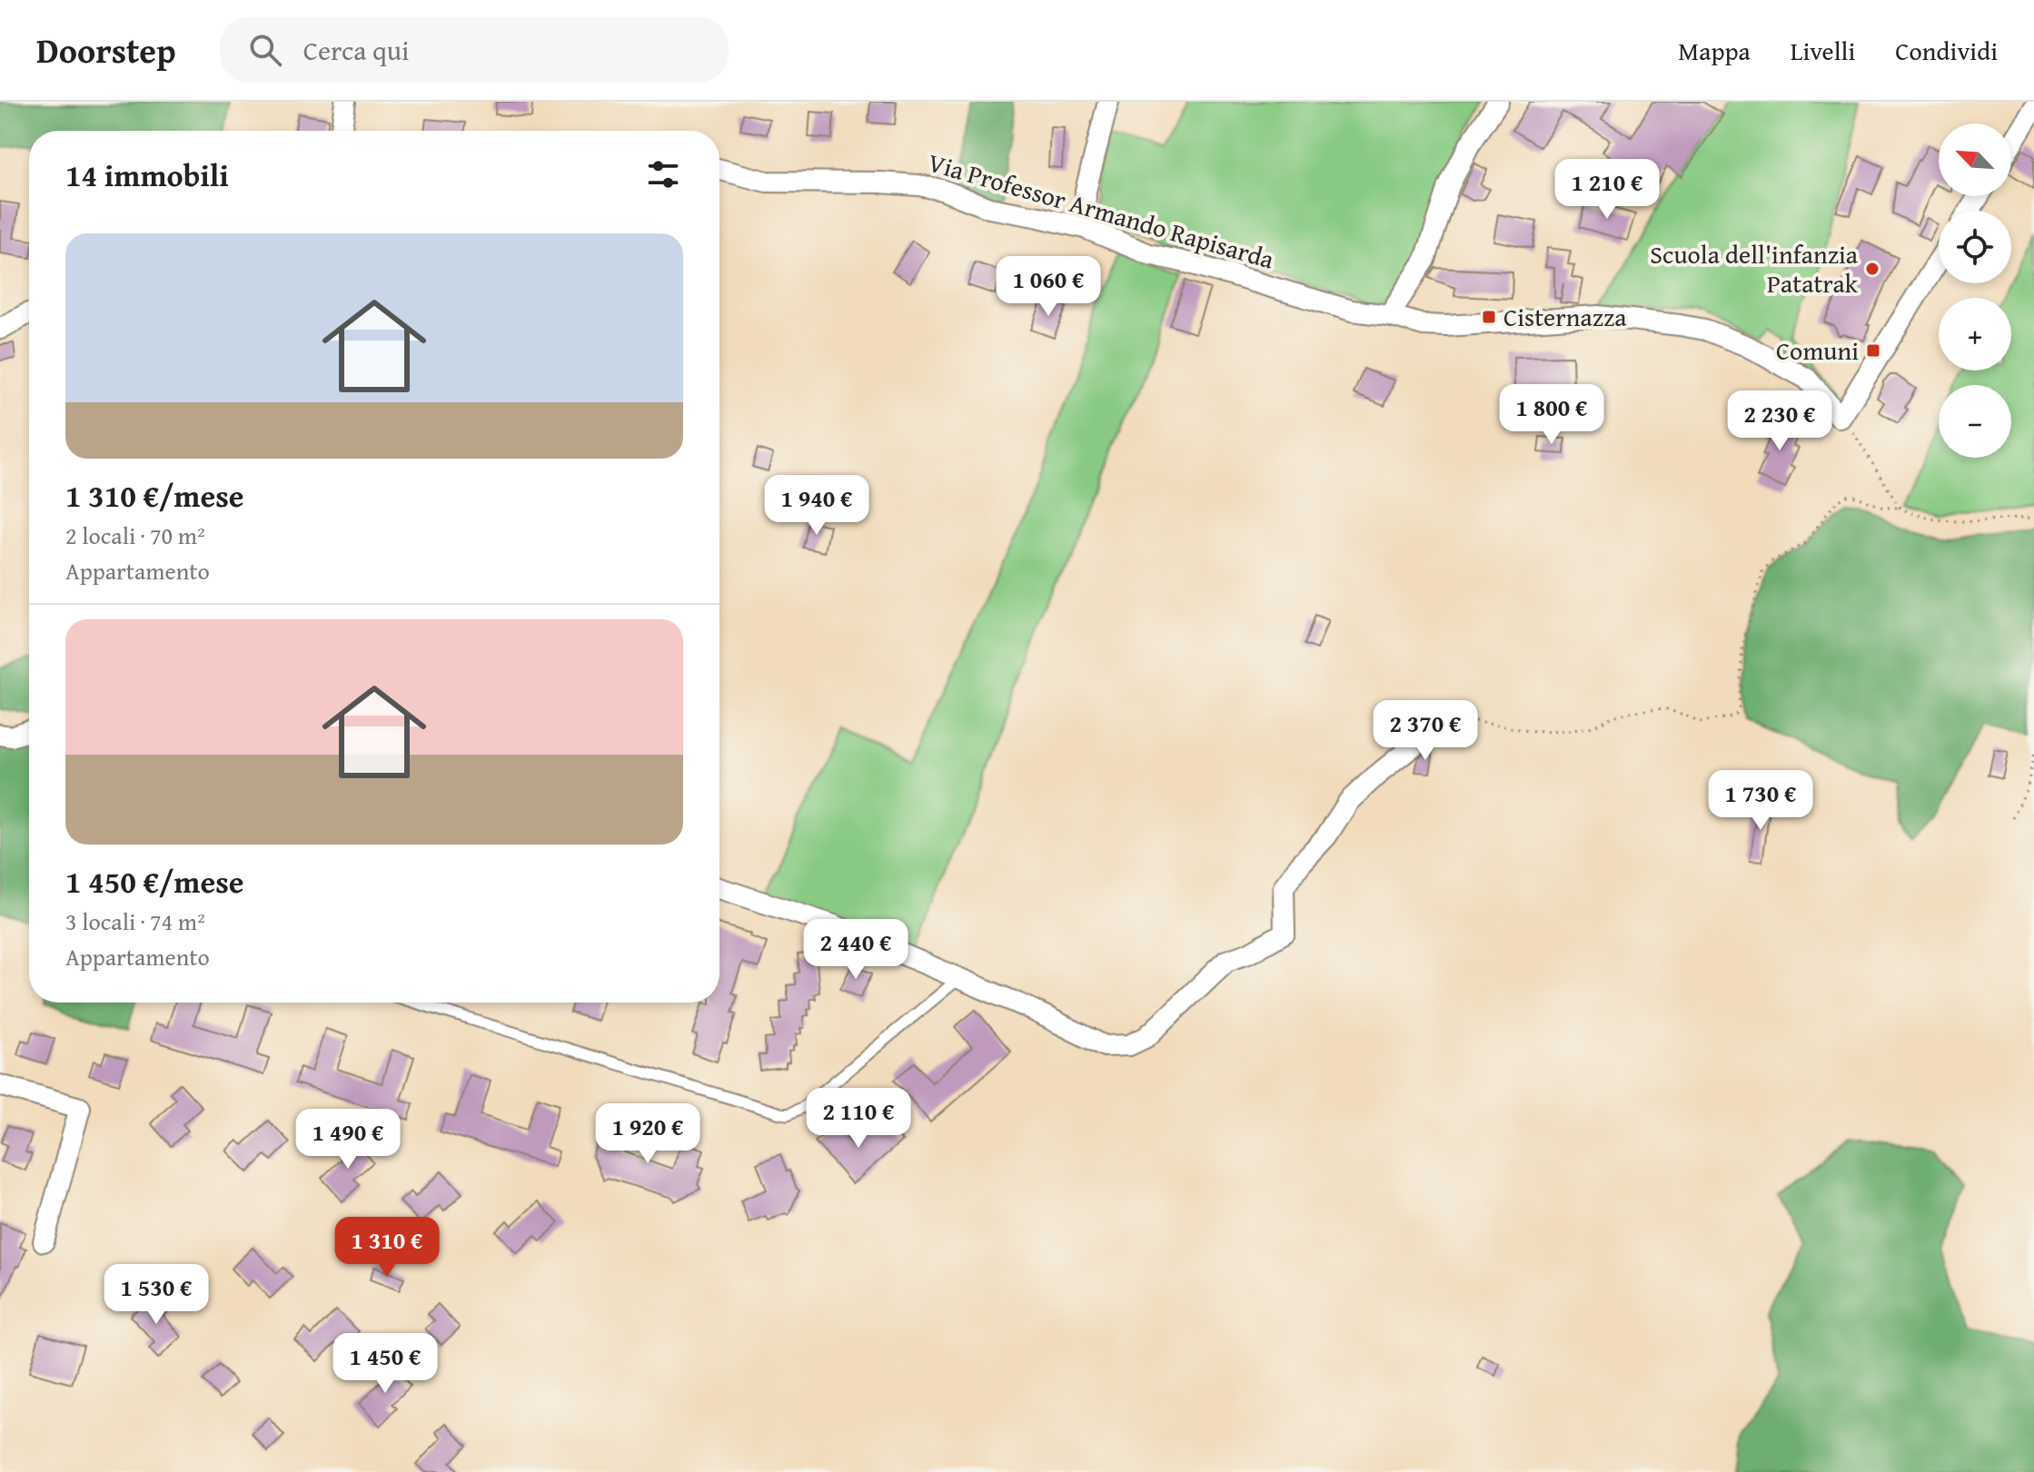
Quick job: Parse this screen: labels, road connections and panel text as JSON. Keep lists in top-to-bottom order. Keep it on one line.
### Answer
{"streets":{"street":["Via Professor Armando Rapisarda"]},"places":{"other":["Scuola dell'infanzia Patatrak"],"transit":["Cisternazza","Comuni"]},"north":"top left","page":{"header":"Doorstep","search":"Cerca qui","nav":["Mappa","Livelli","Condividi"],"map_buttons":["+","−"],"heading":"14 immobili","price":["1 210 €","1 060 €","1 800 €","2 230 €","1 940 €","2 370 €","1 730 €","2 440 €","2 110 €","1 920 €","1 490 €","1 310 €","1 530 €","1 450 €"],"list":[{"name":"1 310 €/mese","note":"2 locali · 70 m² · Appartamento"},{"name":"1 450 €/mese","note":"3 locali · 74 m² · Appartamento"}]}}
